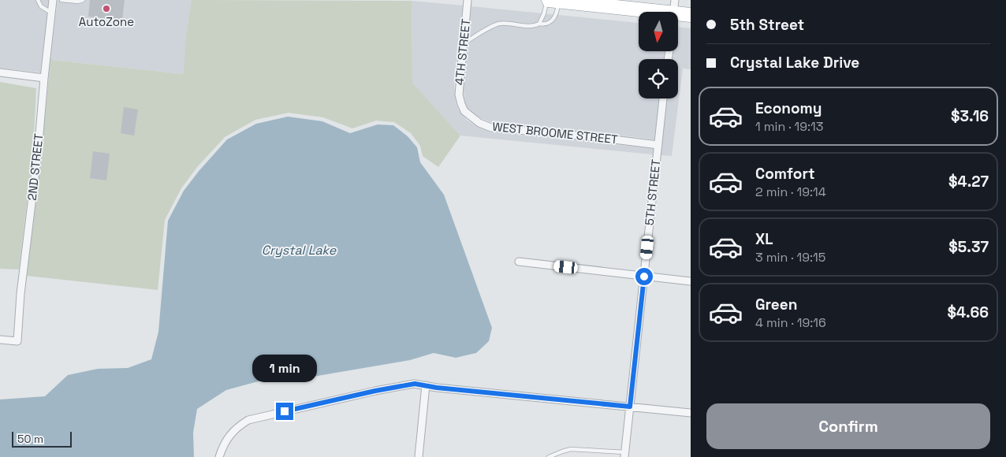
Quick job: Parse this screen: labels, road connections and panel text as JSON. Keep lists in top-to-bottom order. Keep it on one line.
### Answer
{"streets":{"street":["4TH STREET","WEST BROOME STREET","2ND STREET","5TH STREET"]},"crossings":[["4TH STREET","WEST BROOME STREET"],["WEST BROOME STREET","5TH STREET"]],"water":["Crystal Lake"],"places":["AutoZone"],"scale_bar":"50 m","north":"bottom","page":{"banner":["5th Street","Crystal Lake Drive"],"list":[{"name":"Economy","note":"1 min · 19:13","value":"$3.16"},{"name":"Comfort","note":"2 min · 19:14","value":"$4.27"},{"name":"XL","note":"3 min · 19:15","value":"$5.37"},{"name":"Green","note":"4 min · 19:16","value":"$4.66"}],"bubble":"1 min","buttons":"Confirm","scale":"50 m"}}
